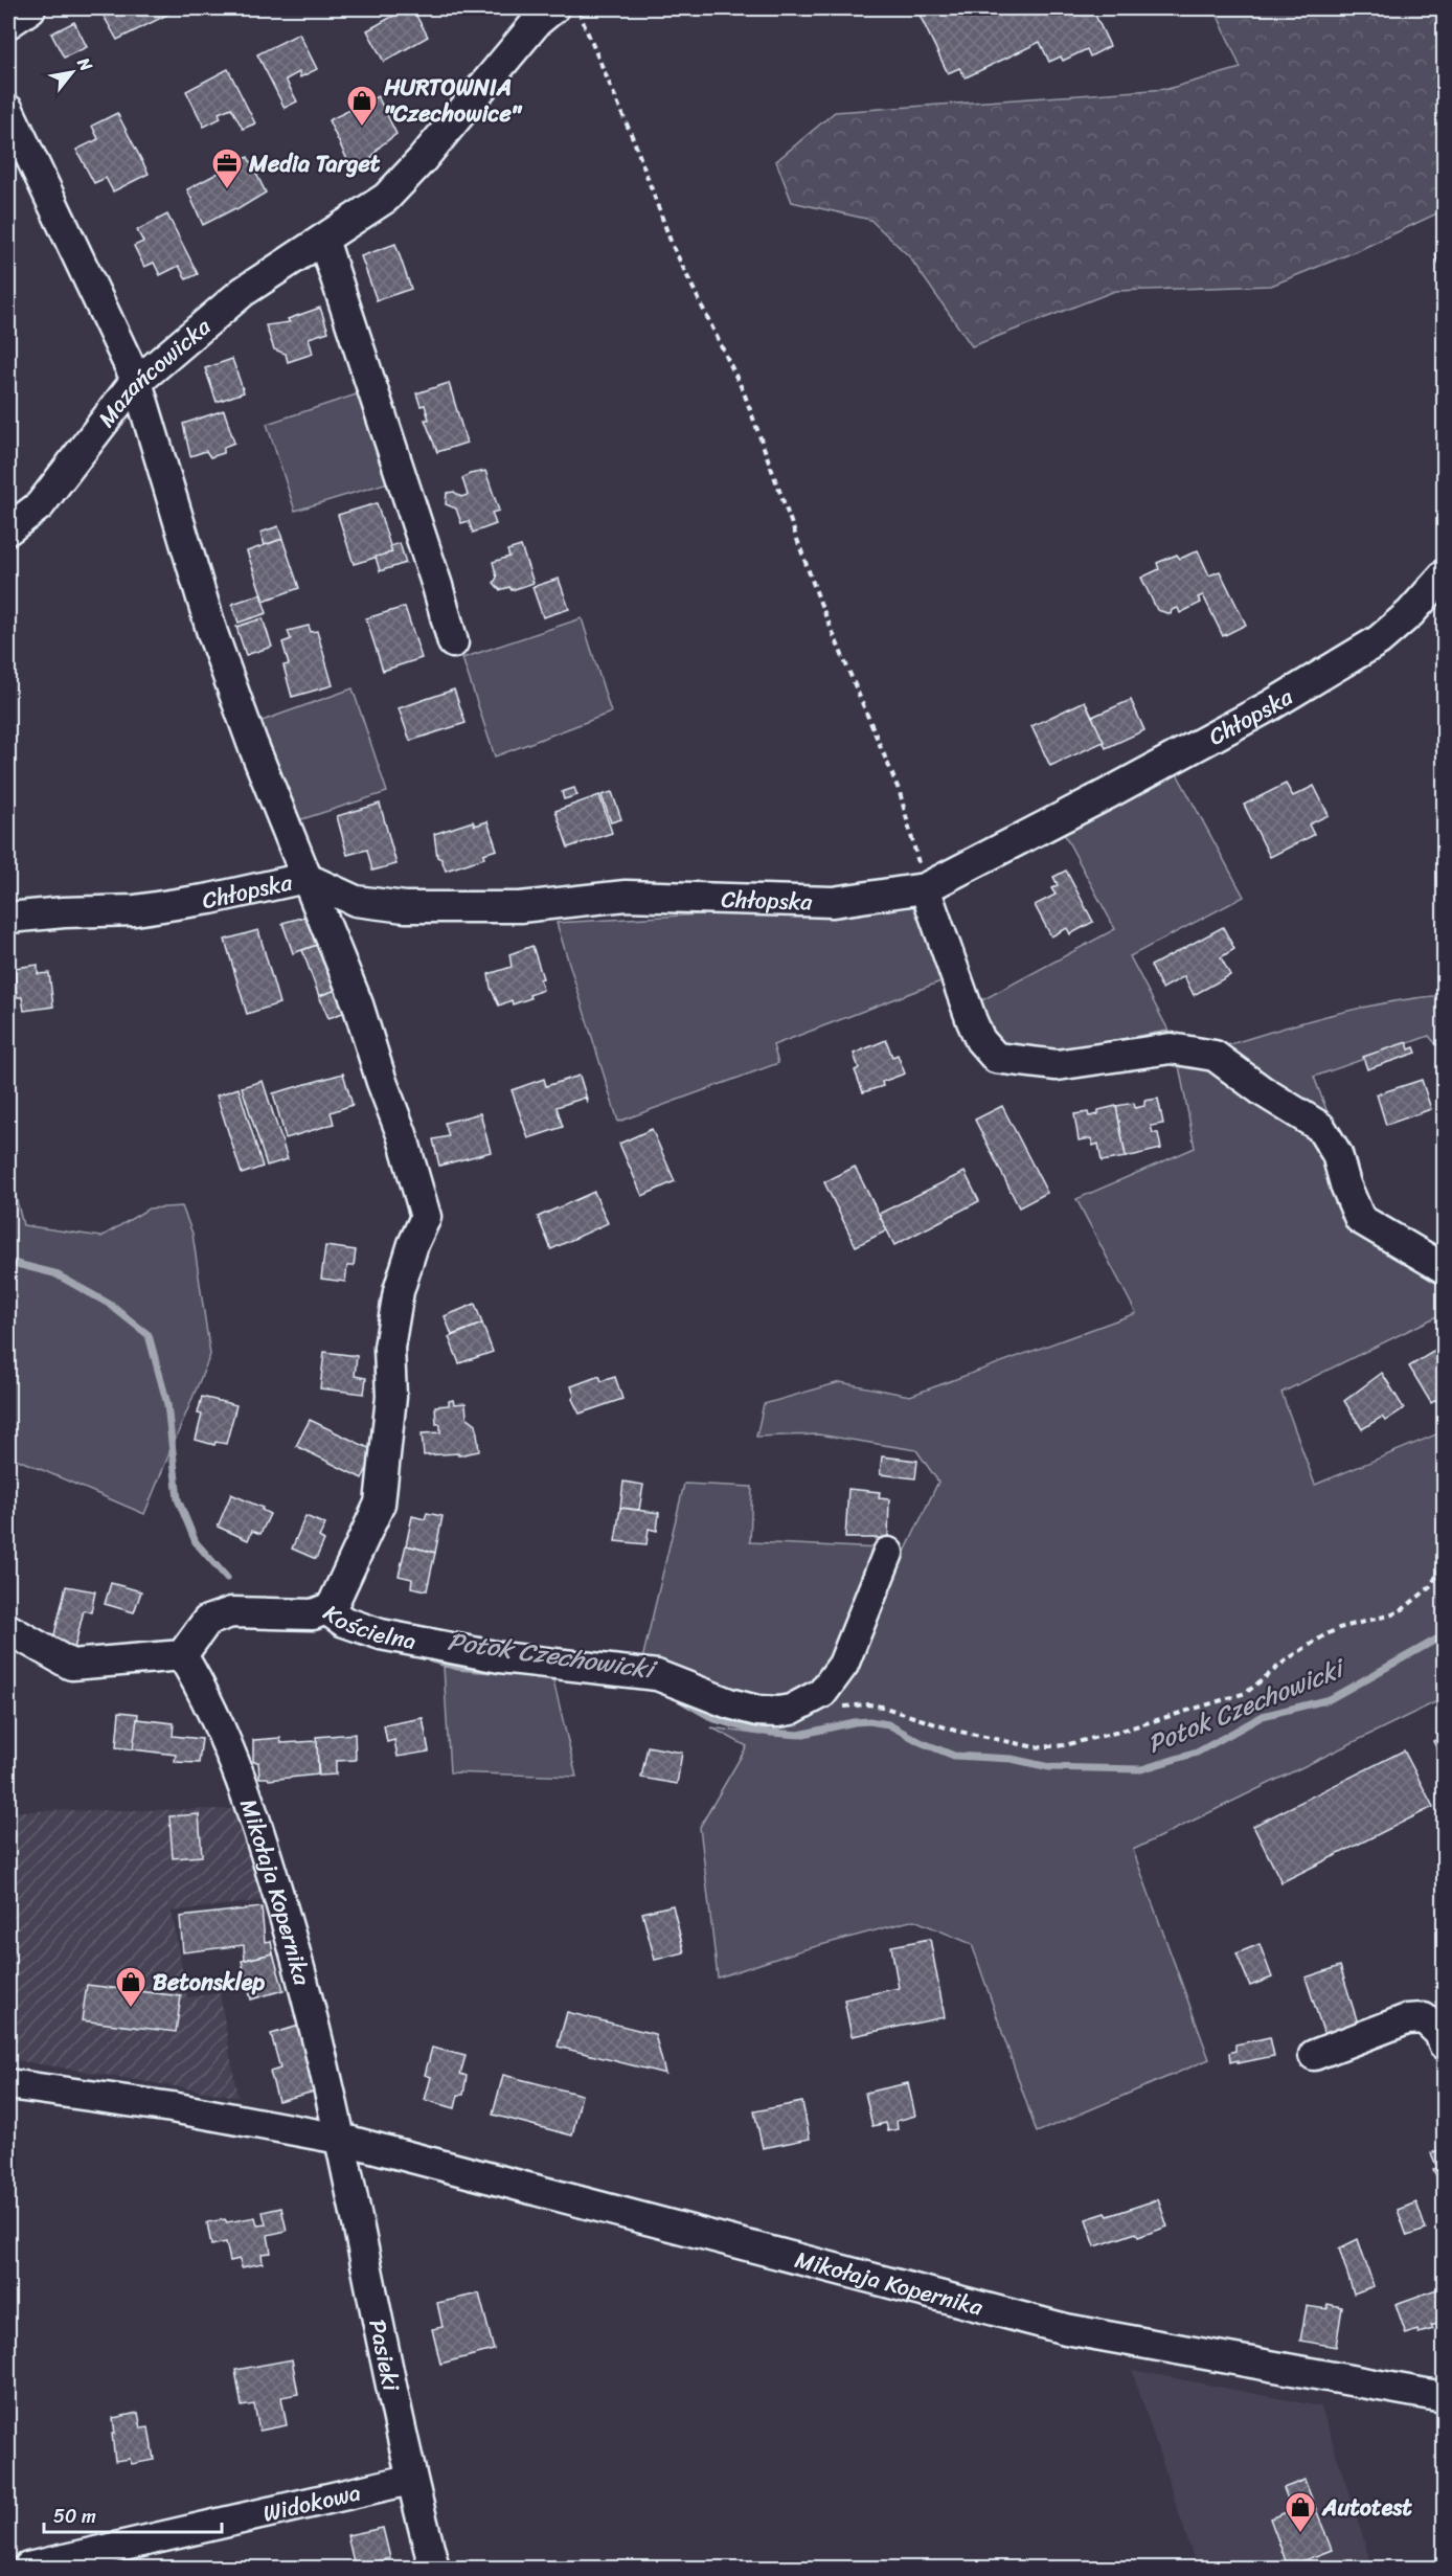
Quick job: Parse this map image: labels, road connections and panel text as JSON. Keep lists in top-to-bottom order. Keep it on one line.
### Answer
{"streets":{"street":["Mazańcowicka","Chłopska","Kościelna","Mikołaja Kopernika","Pasieki","Widokowa"]},"crossings":[["Kościelna","Mikołaja Kopernika"],["Mikołaja Kopernika","Pasieki"],["Pasieki","Widokowa"]],"water":["Potok Czechowicki"],"places":{"shop":["HURTOWNIA \"Czechowice\"","Betonsklep","Autotest"],"office":["Media Target"]},"scale_bar":"50 m","north":"top right"}
